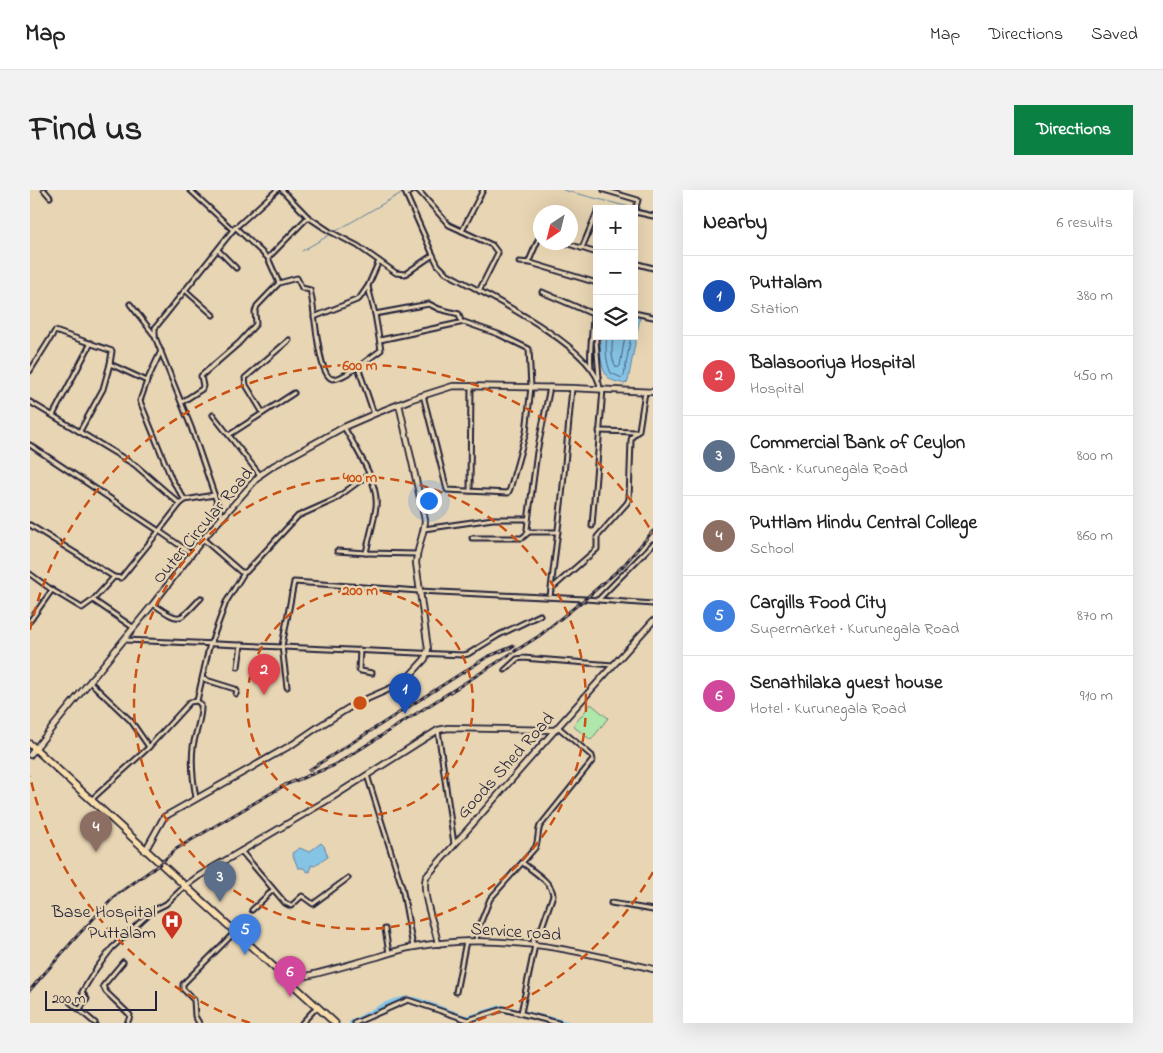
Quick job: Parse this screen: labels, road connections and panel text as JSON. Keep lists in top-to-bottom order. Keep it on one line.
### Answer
{"streets":{"street":["Outer Circular Road","Goods Shed Road","Service road"]},"crossings":[["Goods Shed Road","Service road"]],"places":{"hospital":["Base Hospital Puttalam"]},"scale_bar":"200 m","north":"bottom left","page":{"header":"Map","nav":["Map","Directions","Saved"],"title":"Find us","buttons":"Directions","heading":["Nearby","6 results"],"map_buttons":["+","−"],"list":[{"mark":"1","name":"Puttalam","note":"Station","value":"380 m"},{"mark":"2","name":"Balasooriya Hospital","note":"Hospital","value":"450 m"},{"mark":"3","name":"Commercial Bank of Ceylon","note":"Bank · Kurunegala Road","value":"800 m"},{"mark":"4","name":"Puttlam Hindu Central College","note":"School","value":"860 m"},{"mark":"5","name":"Cargills Food City","note":"Supermarket · Kurunegala Road","value":"870 m"},{"mark":"6","name":"Senathilaka guest house","note":"Hotel · Kurunegala Road","value":"910 m"}],"pins":["2","1","4","3","5","6"],"scale":"200 m"},"rings":["600 m","400 m","200 m"]}
